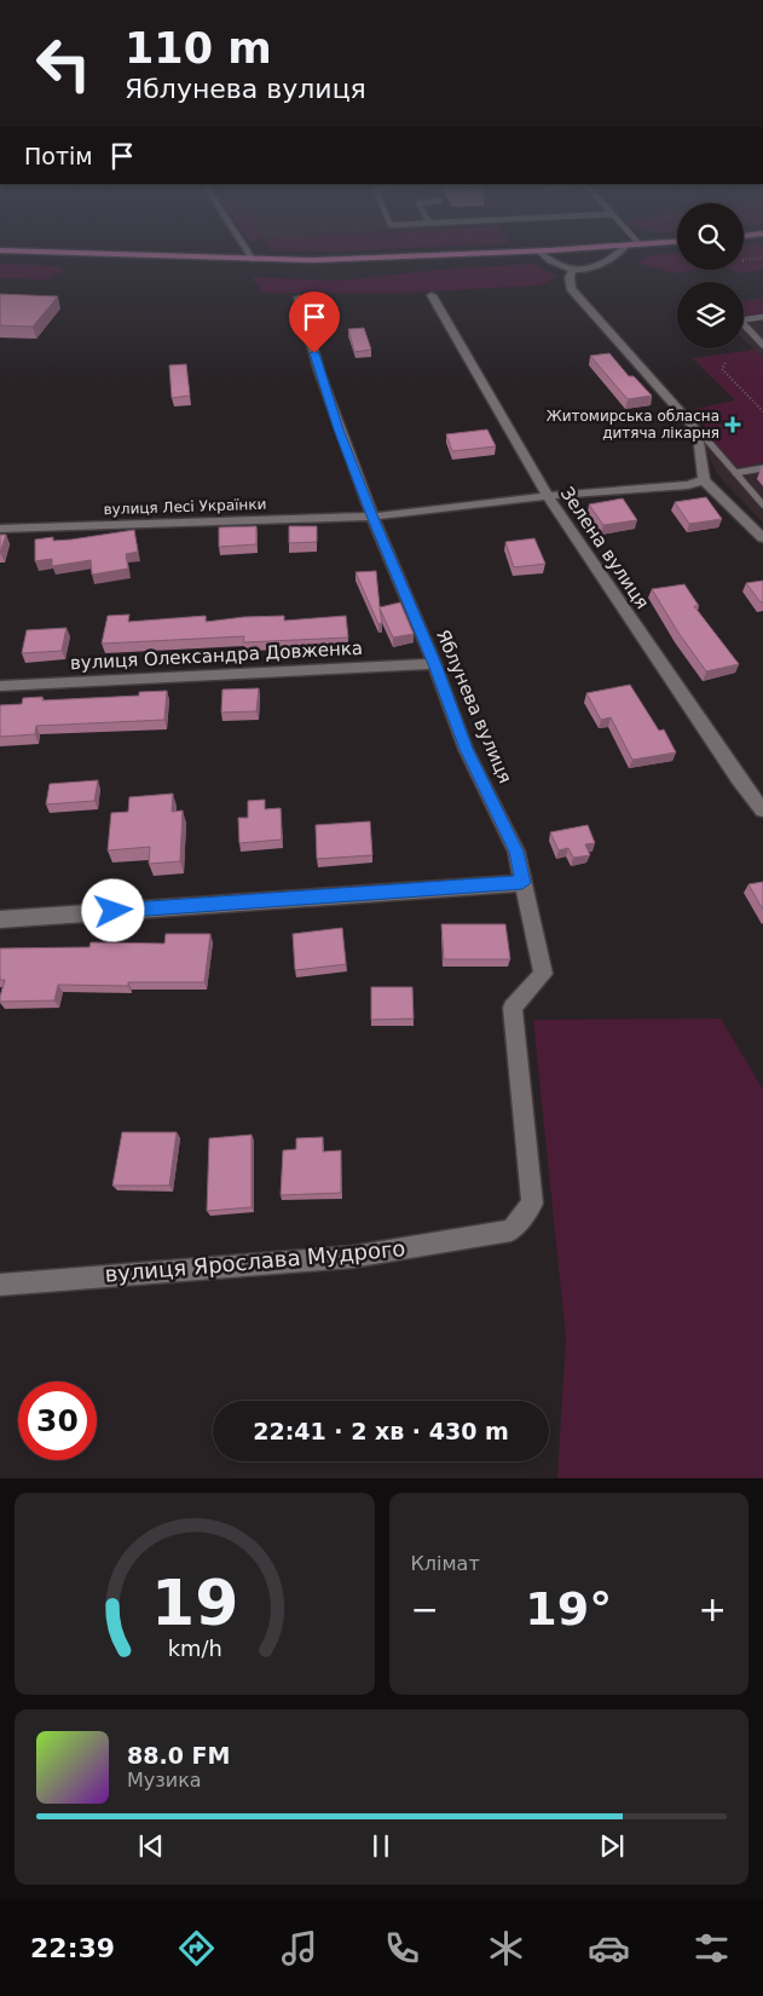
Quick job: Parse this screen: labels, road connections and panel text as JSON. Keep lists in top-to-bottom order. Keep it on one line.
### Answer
{"streets":{"street":["вулиця Лесі Українки","Зелена вулиця","вулиця Олександра Довженка","Яблунева вулиця","вулиця Ярослава Мудрого"]},"crossings":[["вулиця Лесі Українки","Зелена вулиця"],["вулиця Лесі Українки","Яблунева вулиця"],["вулиця Олександра Довженка","Яблунева вулиця"],["Яблунева вулиця","вулиця Ярослава Мудрого"]],"places":{"health":["Житомирська обласна дитяча лікарня"]},"page":{"turn":["110 m","Яблунева вулиця"],"then":"Потім","limit":"30","trip":"22:41 · 2 хв · 430 m","tile":"Клімат","heat":["−","19°","+"],"song":["88.0 FM","Музика"],"tabs":"22:39","gauge":["19","km/h"]}}
